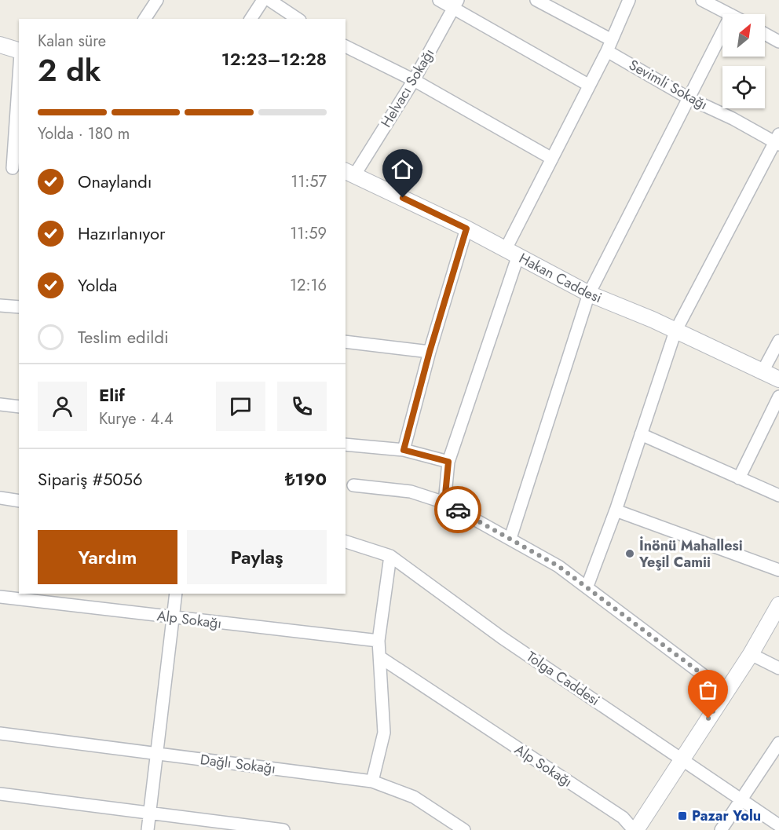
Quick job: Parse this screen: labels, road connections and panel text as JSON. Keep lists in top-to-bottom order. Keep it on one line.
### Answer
{"streets":{"street":["Sevimli Sokağı","Helvacı Sokağı","Hakan Caddesi","Alp Sokağı","Tolga Caddesi","Dağlı Sokağı"]},"crossings":[["Helvacı Sokağı","Hakan Caddesi"]],"places":{"other":["İnönü Mahallesi Yeşil Camii"],"transit":["Pazar Yolu"]},"north":"top right","page":{"heading":["2 dk","Kalan süre","12:23–12:28"],"panel":["Elif","Kurye · 4.4","Sipariş #5056","₺190"],"bar":"Yolda · 180 m","list":[["Onaylandı","11:57"],["Hazırlanıyor","11:59"],["Yolda","12:16"],"Teslim edildi"],"buttons":["Yardım","Paylaş"]}}
